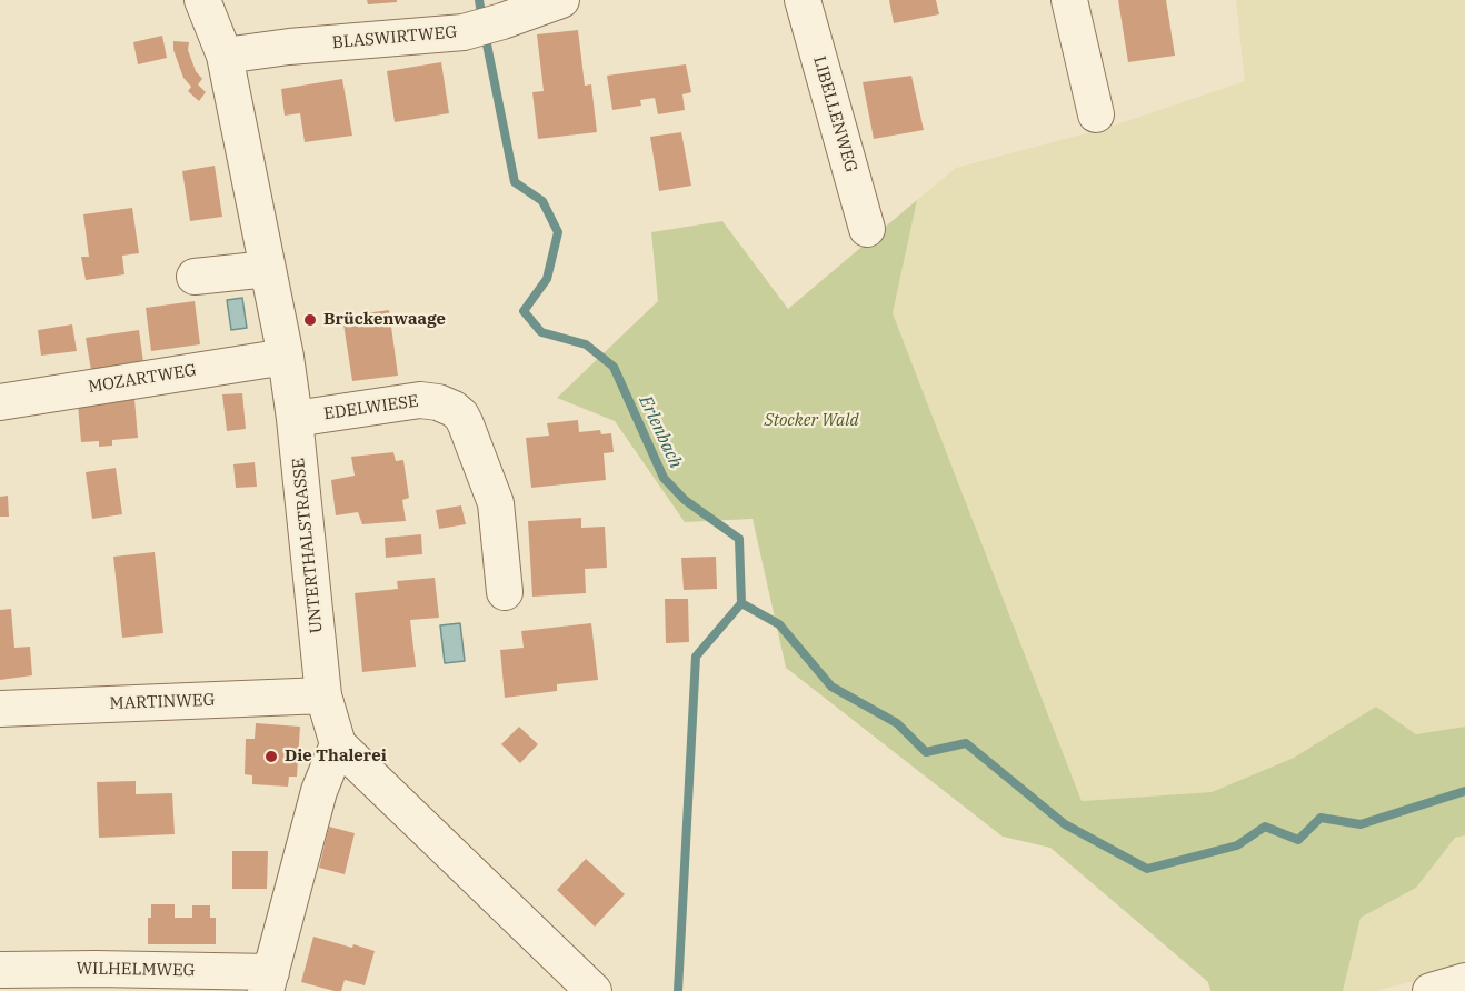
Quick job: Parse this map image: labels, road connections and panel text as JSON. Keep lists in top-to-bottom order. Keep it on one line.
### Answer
{"streets":{"street":["BLASWIRTWEG","LIBELLENWEG","MOZARTWEG","EDELWIESE","UNTERTHALSTRASSE","MARTINWEG","WILHELMWEG"]},"crossings":[["BLASWIRTWEG","UNTERTHALSTRASSE"],["MOZARTWEG","UNTERTHALSTRASSE"],["EDELWIESE","UNTERTHALSTRASSE"],["UNTERTHALSTRASSE","MARTINWEG"]],"water":["Erlenbach"],"parks":["Stocker Wald"],"places":["Brückenwaage","Die Thalerei"]}
